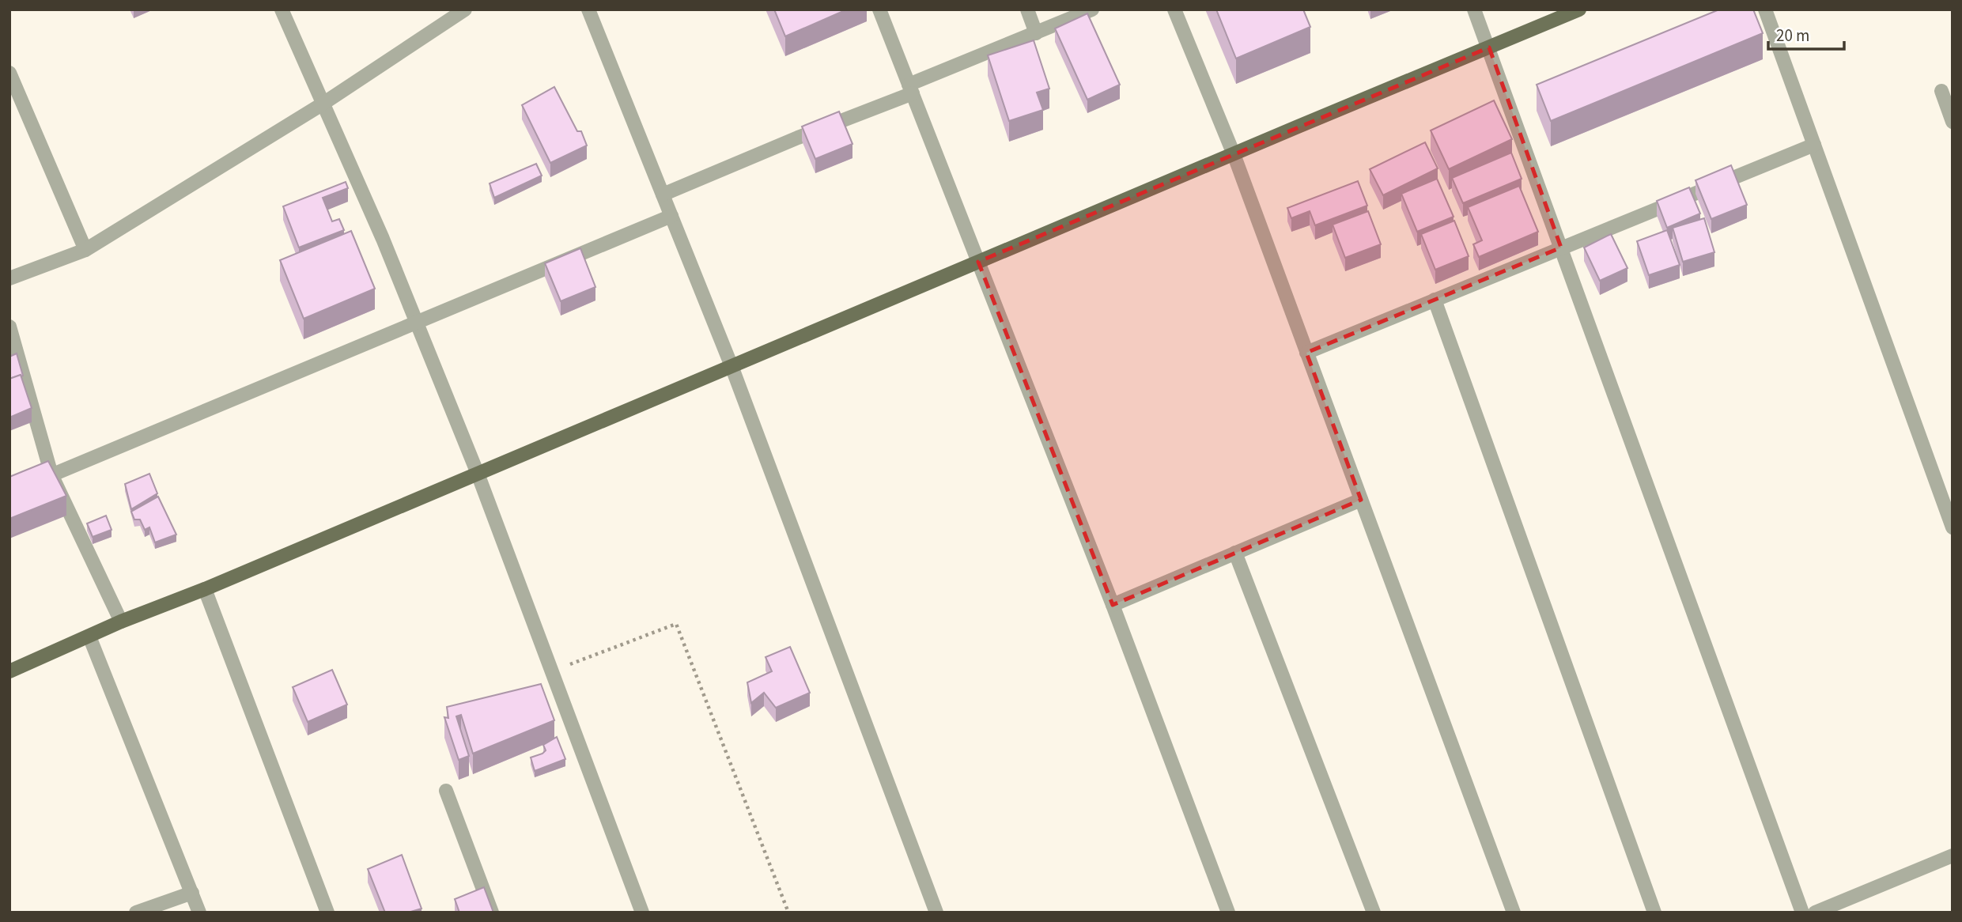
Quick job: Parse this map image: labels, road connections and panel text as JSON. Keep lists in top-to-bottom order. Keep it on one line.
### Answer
{"scale_bar":"20 m"}
